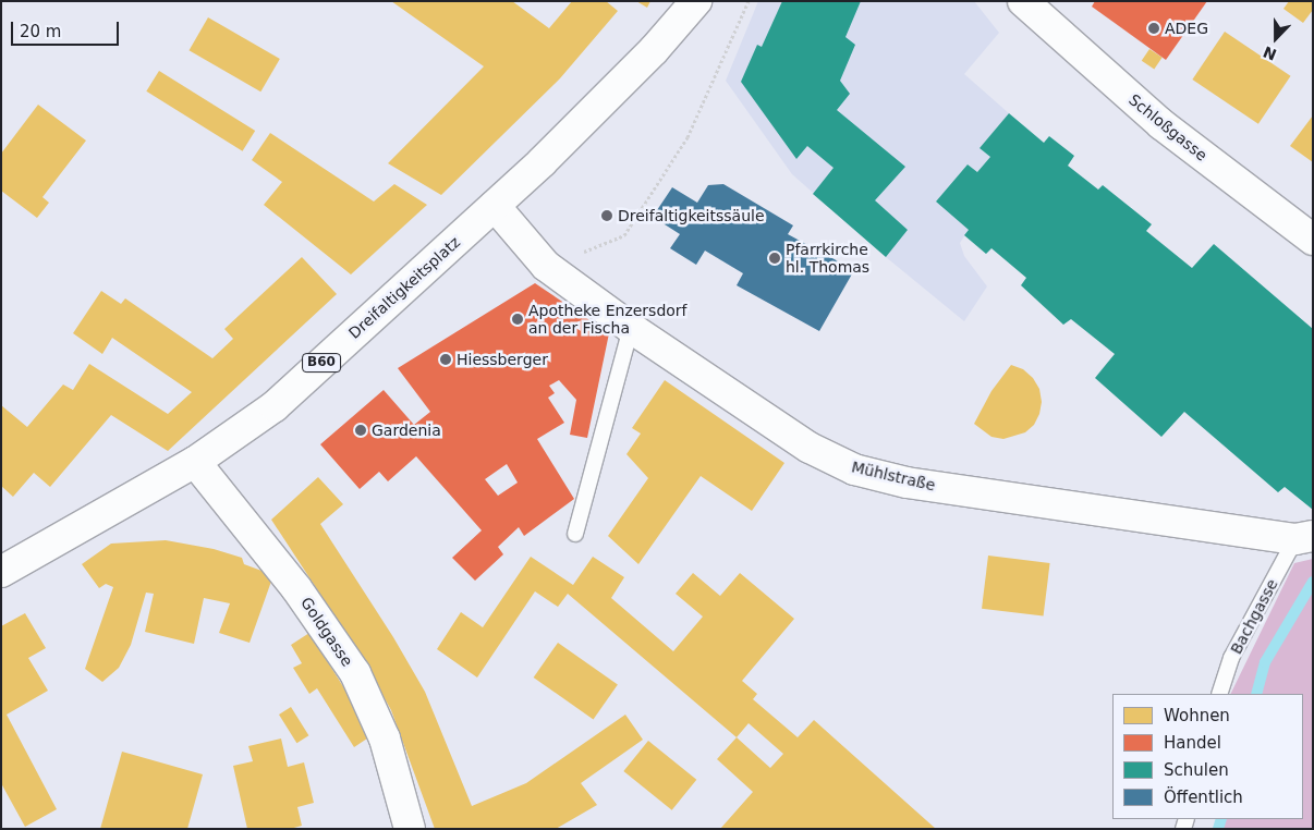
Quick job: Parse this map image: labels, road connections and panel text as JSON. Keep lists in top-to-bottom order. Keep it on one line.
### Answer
{"streets":{"street":["Schloßgasse","Dreifaltigkeitsplatz","B60","Mühlstraße","Goldgasse"],"lane":["Bachgasse"]},"crossings":[["Dreifaltigkeitsplatz","Mühlstraße"],["Dreifaltigkeitsplatz","Goldgasse"],["Mühlstraße","Bachgasse"]],"places":["ADEG","Dreifaltigkeitssäule","Pfarrkirche hl. Thomas","Apotheke Enzersdorf an der Fischa","Hiessberger","Gardenia"],"legend":["Wohnen","Handel","Schulen","Öffentlich"],"scale_bar":"20 m","north":"bottom"}
